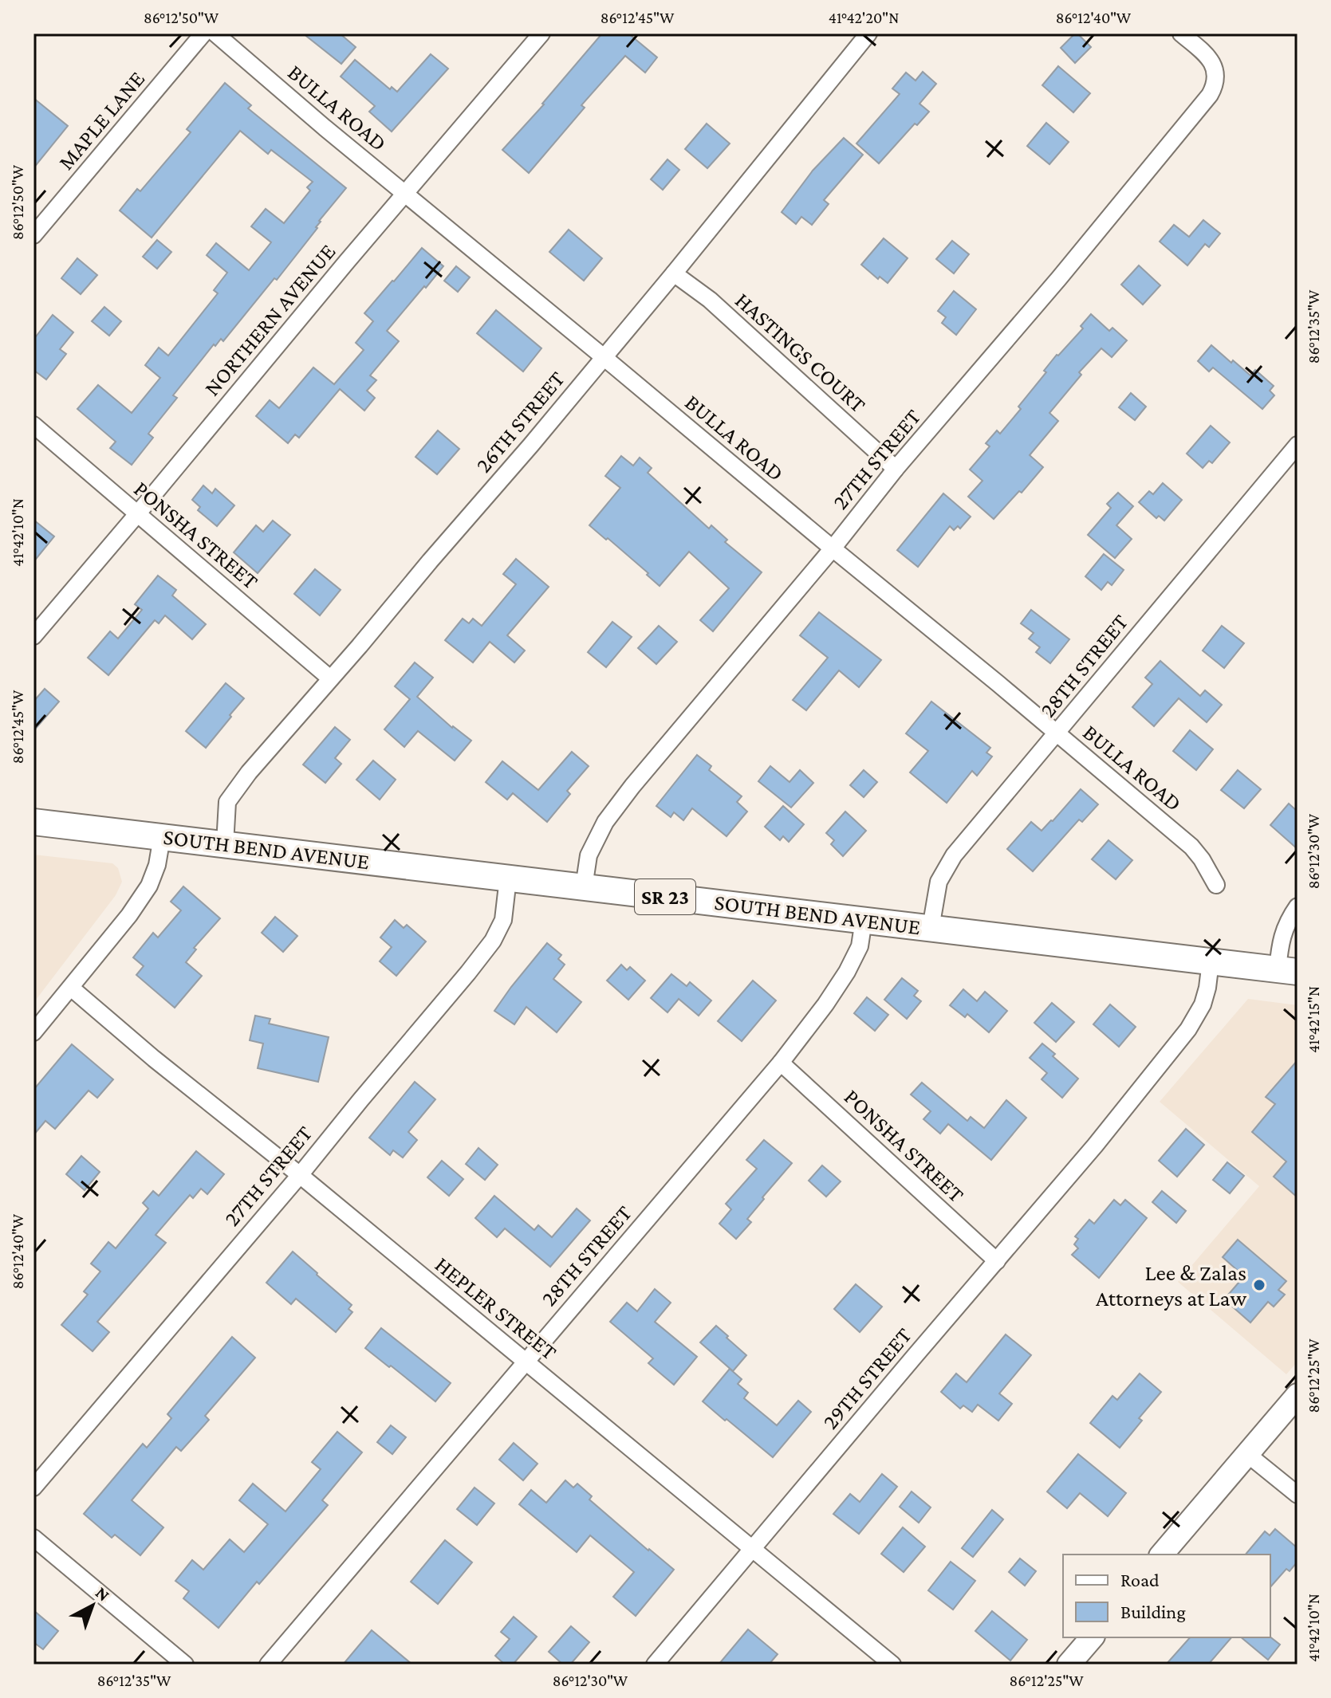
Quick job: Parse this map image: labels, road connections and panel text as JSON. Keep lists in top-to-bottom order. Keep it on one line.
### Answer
{"streets":{"main road":["SOUTH BEND AVENUE","SR 23"],"street":["BULLA ROAD","MAPLE LANE","NORTHERN AVENUE","HASTINGS COURT","26TH STREET","27TH STREET","PONSHA STREET","28TH STREET","HEPLER STREET","29TH STREET"]},"crossings":[["BULLA ROAD","NORTHERN AVENUE"],["BULLA ROAD","26TH STREET"],["BULLA ROAD","27TH STREET"],["BULLA ROAD","28TH STREET"],["NORTHERN AVENUE","PONSHA STREET"],["HASTINGS COURT","26TH STREET"],["HASTINGS COURT","27TH STREET"],["26TH STREET","PONSHA STREET"],["26TH STREET","SOUTH BEND AVENUE"],["27TH STREET","SOUTH BEND AVENUE"],["27TH STREET","HEPLER STREET"],["PONSHA STREET","28TH STREET"],["PONSHA STREET","29TH STREET"],["28TH STREET","SOUTH BEND AVENUE"],["28TH STREET","HEPLER STREET"],["SOUTH BEND AVENUE","29TH STREET"],["HEPLER STREET","29TH STREET"]],"places":["Lee & Zalas Attorneys at Law"],"legend":["Road","Building"],"north":"top right","coordinates":["86°12'50\"W","86°12'45\"W","41°42'20\"N","86°12'40\"W","86°12'35\"W","41°42'10\"N","86°12'30\"W","41°42'15\"N","86°12'25\"W"]}
